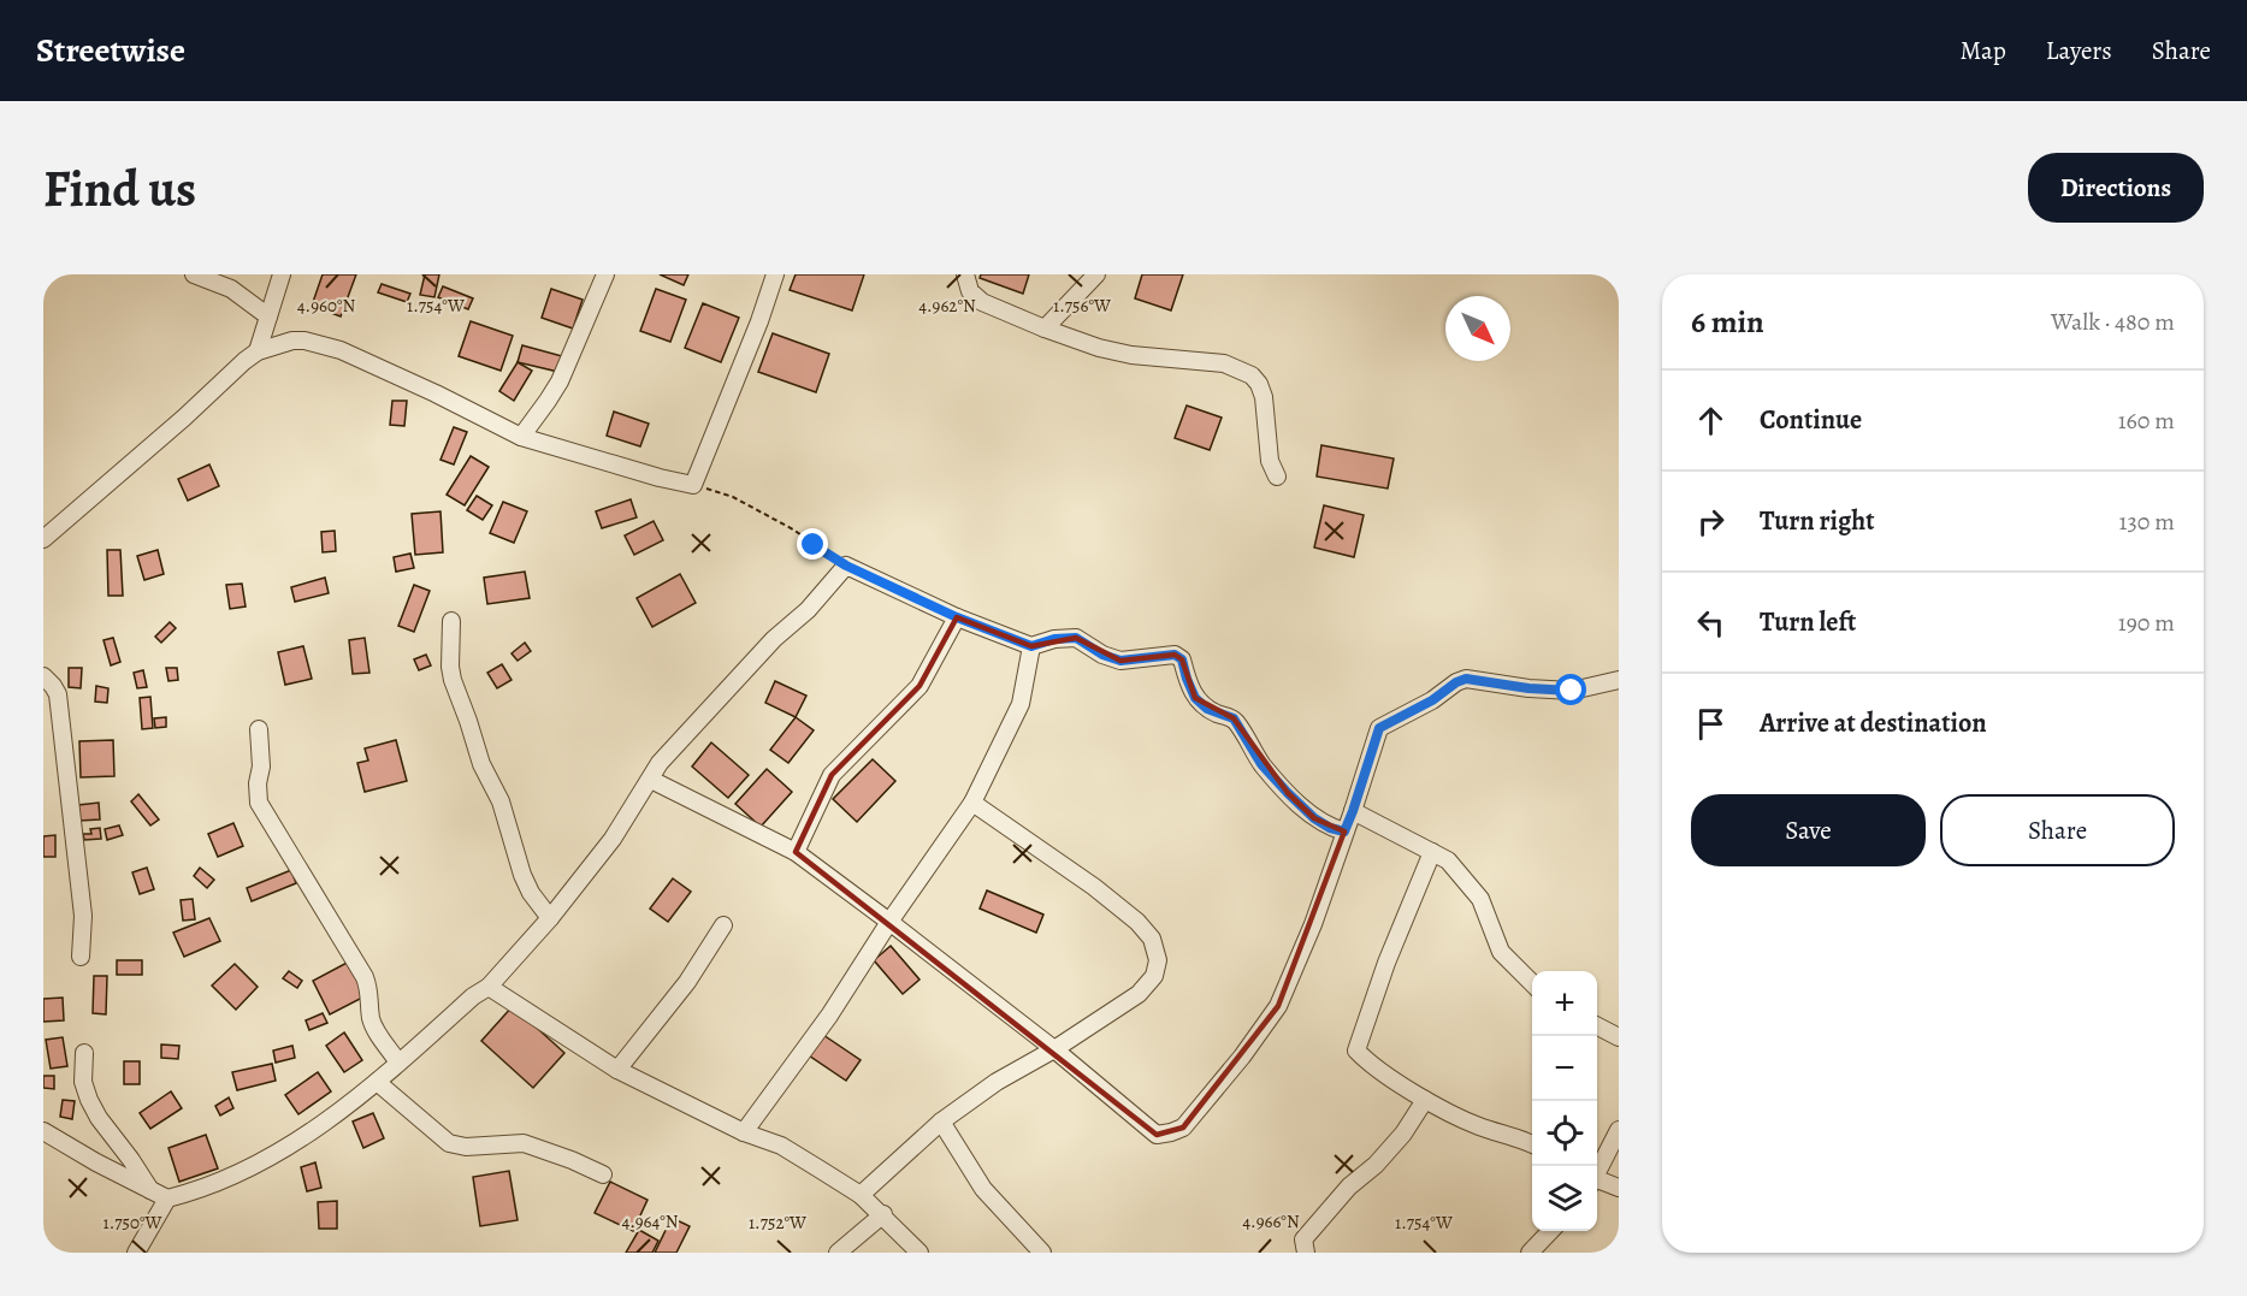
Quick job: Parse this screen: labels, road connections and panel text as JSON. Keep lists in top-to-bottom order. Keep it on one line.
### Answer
{"north":"bottom right","page":{"header":"Streetwise","nav":["Map","Layers","Share"],"buttons":["Directions",["Save","Share"]],"title":"Find us","heading":["6 min","Walk · 480 m"],"list":[["Continue","160 m"],["Turn right","130 m"],["Turn left","190 m"],"Arrive at destination"],"map_buttons":["+","−"]},"coordinates":["1.754°W","1.756°W","4.960°N","4.962°N","4.964°N","4.966°N","1.750°W","1.752°W"]}
